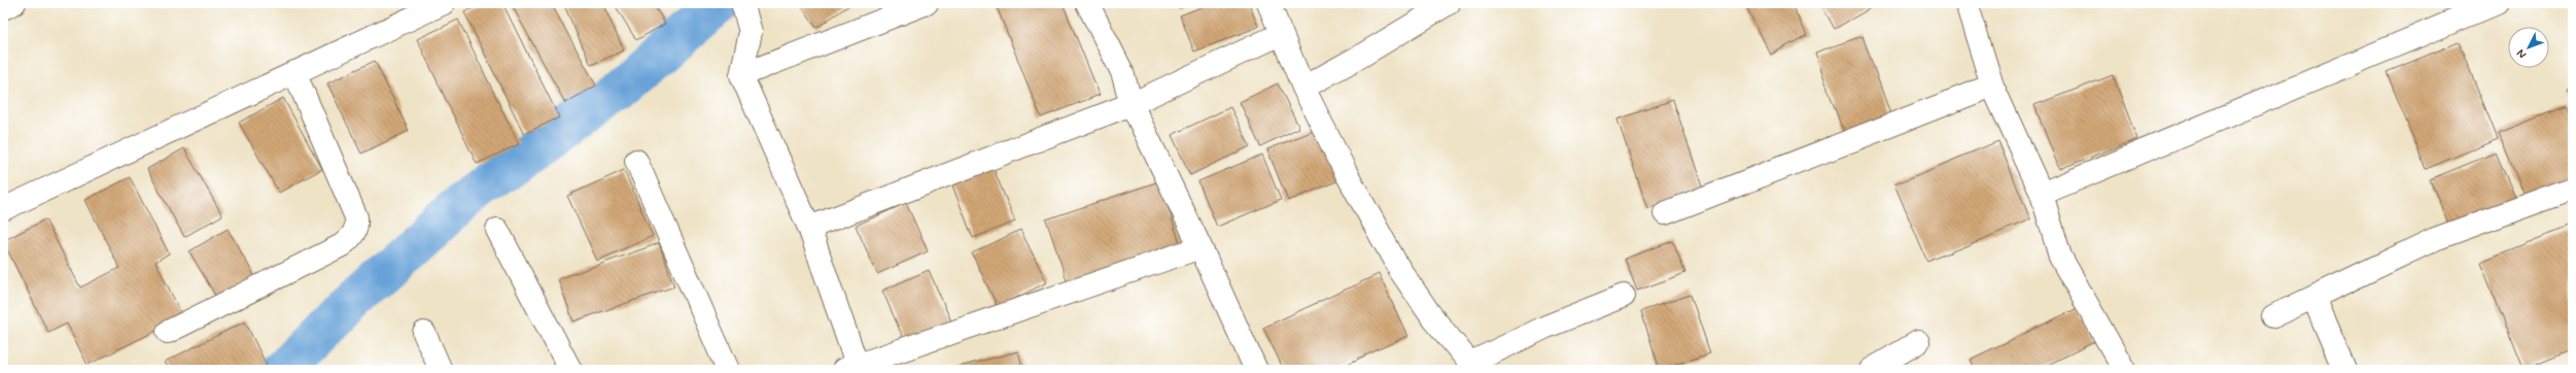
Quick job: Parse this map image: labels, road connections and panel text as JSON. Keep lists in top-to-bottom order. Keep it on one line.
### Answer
{"north":"bottom left"}
